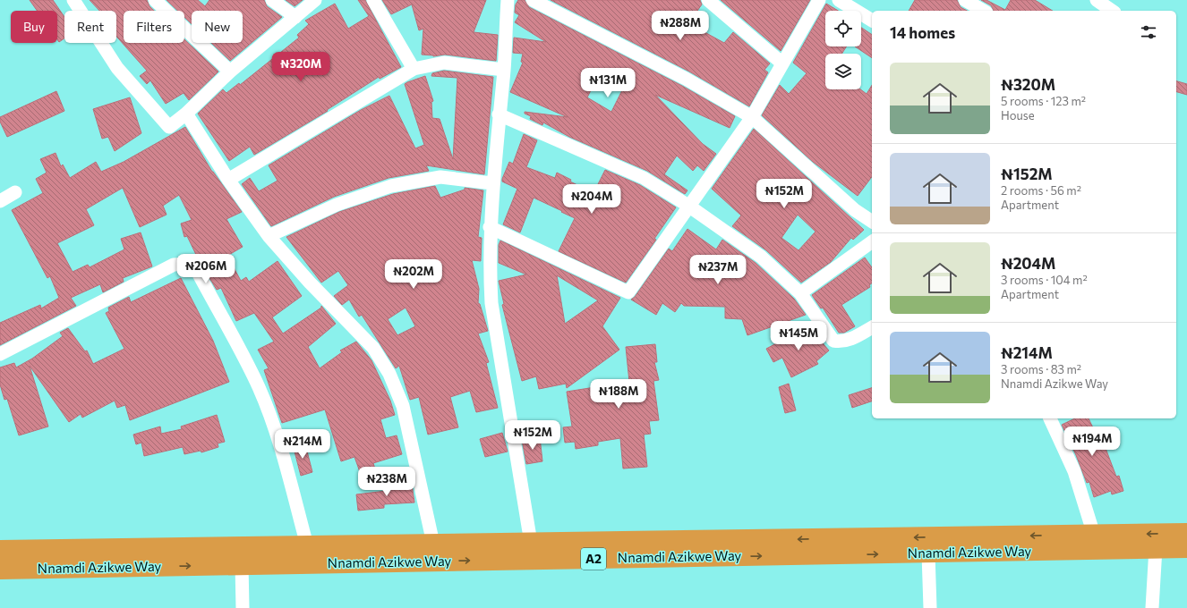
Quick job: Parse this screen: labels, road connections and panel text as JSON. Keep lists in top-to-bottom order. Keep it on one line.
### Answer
{"streets":{"highway":["Nnamdi Azikwe Way","A2"]},"page":{"price":["₦288M","₦320M","₦131M","₦152M","₦204M","₦206M","₦237M","₦202M","₦145M","₦188M","₦152M","₦194M","₦214M","₦238M"],"chip":["Buy","Rent","Filters","New"],"heading":"14 homes","list":[{"name":"₦320M","note":"5 rooms · 123 m² · House"},{"name":"₦152M","note":"2 rooms · 56 m² · Apartment"},{"name":"₦204M","note":"3 rooms · 104 m² · Apartment"},{"name":"₦214M","note":"3 rooms · 83 m² · Nnamdi Azikwe Way"}]}}
